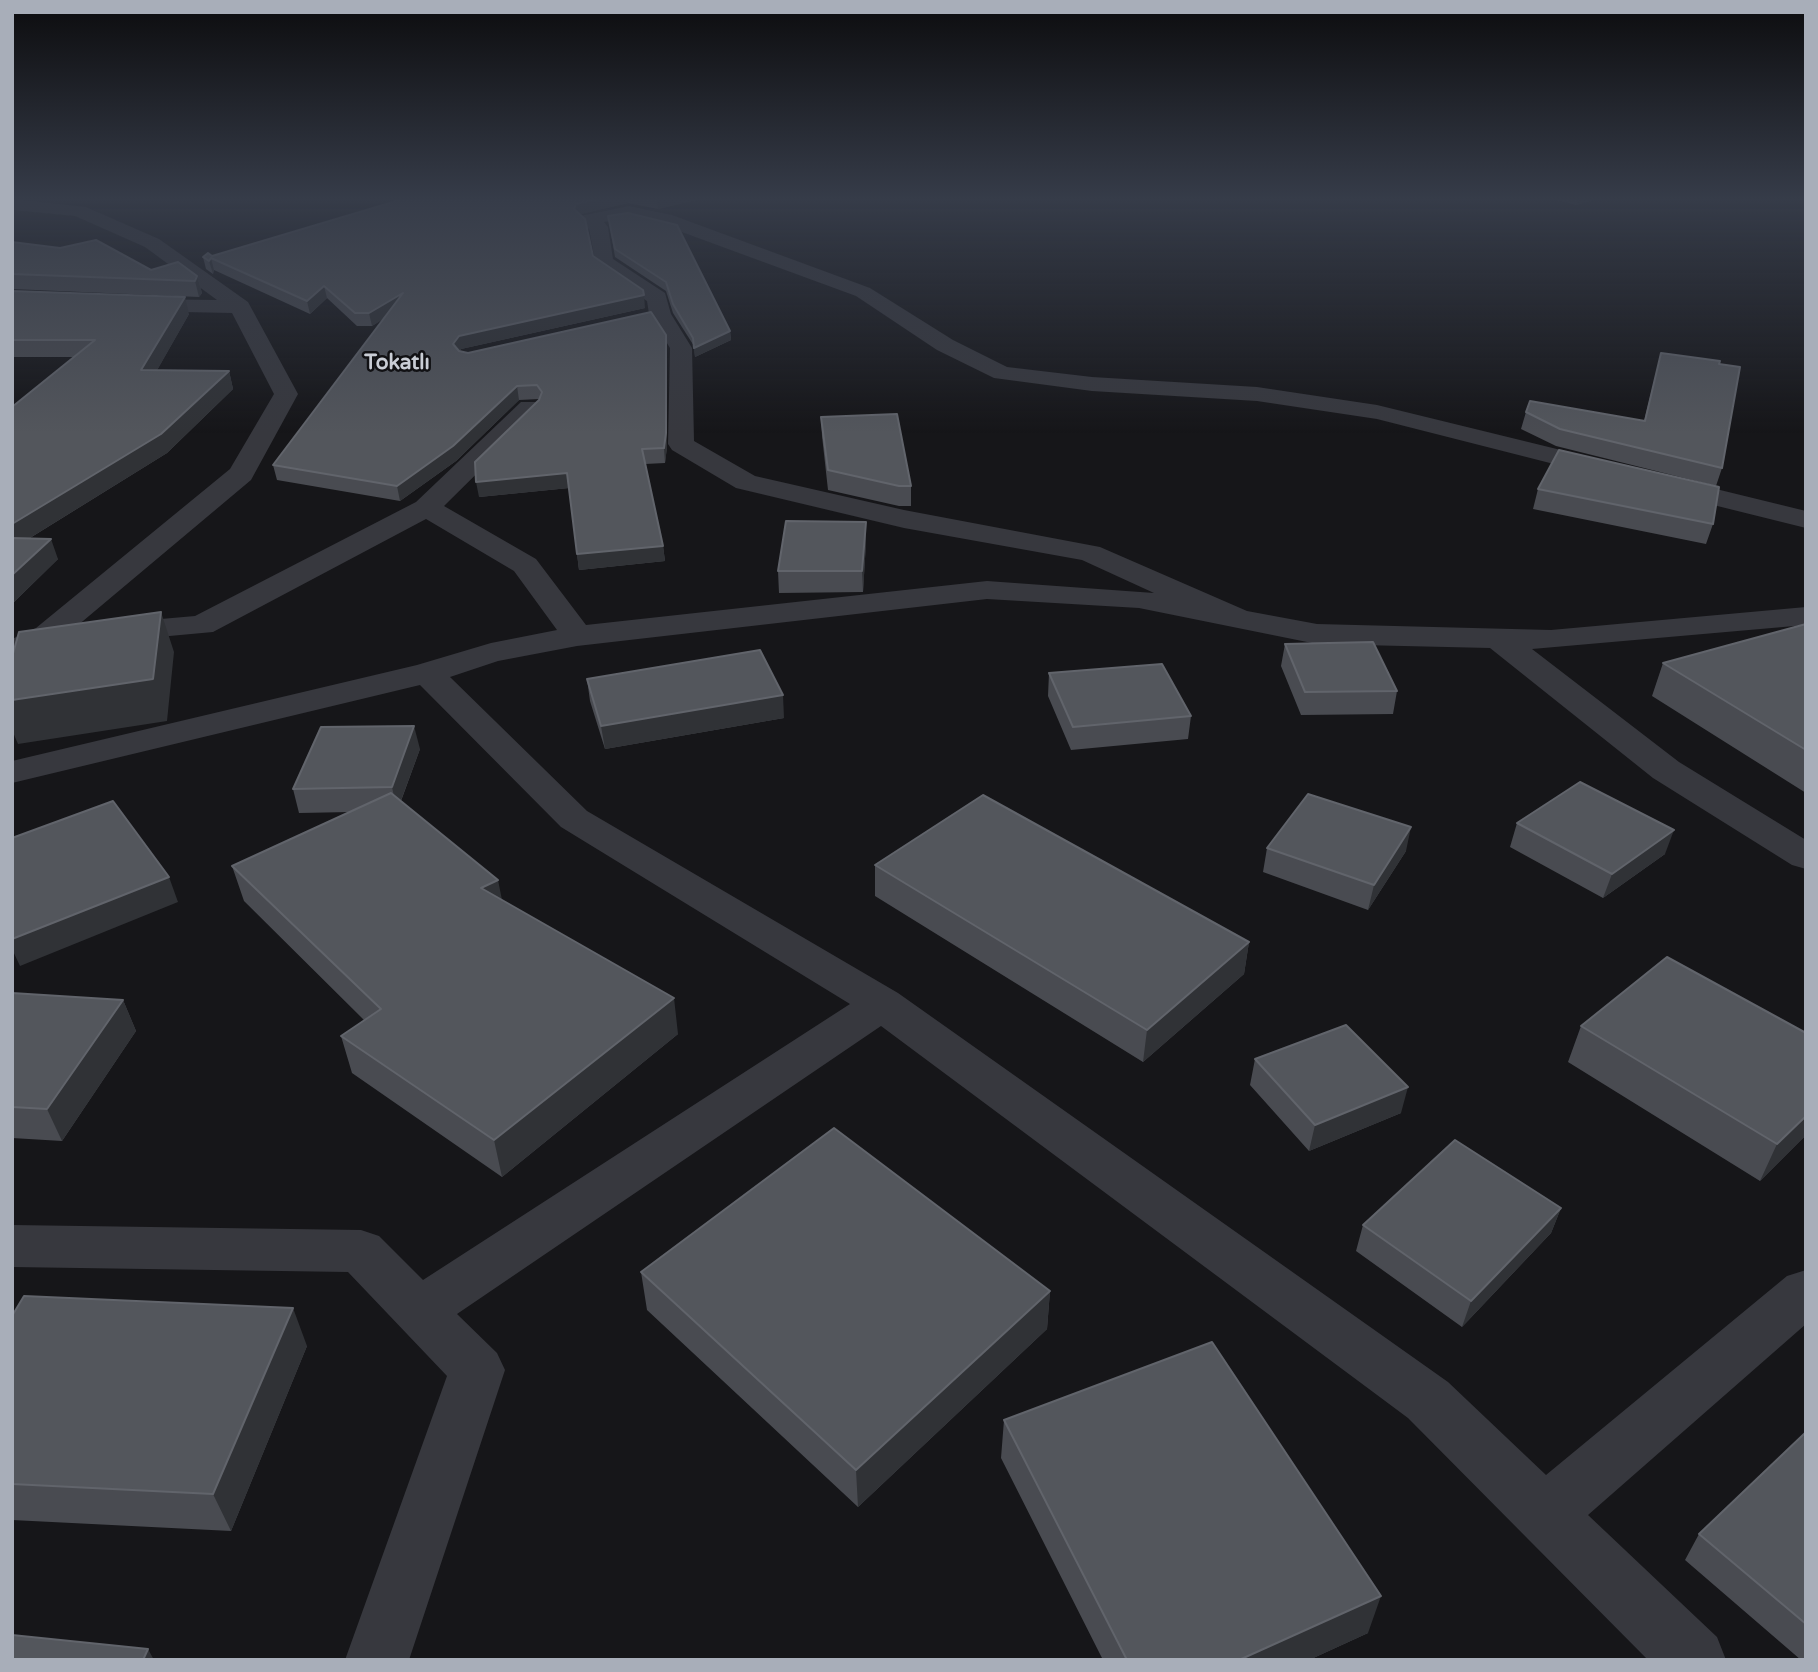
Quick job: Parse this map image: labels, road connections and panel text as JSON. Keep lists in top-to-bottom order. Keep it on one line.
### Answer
{"districts":["Tokatlı"]}
